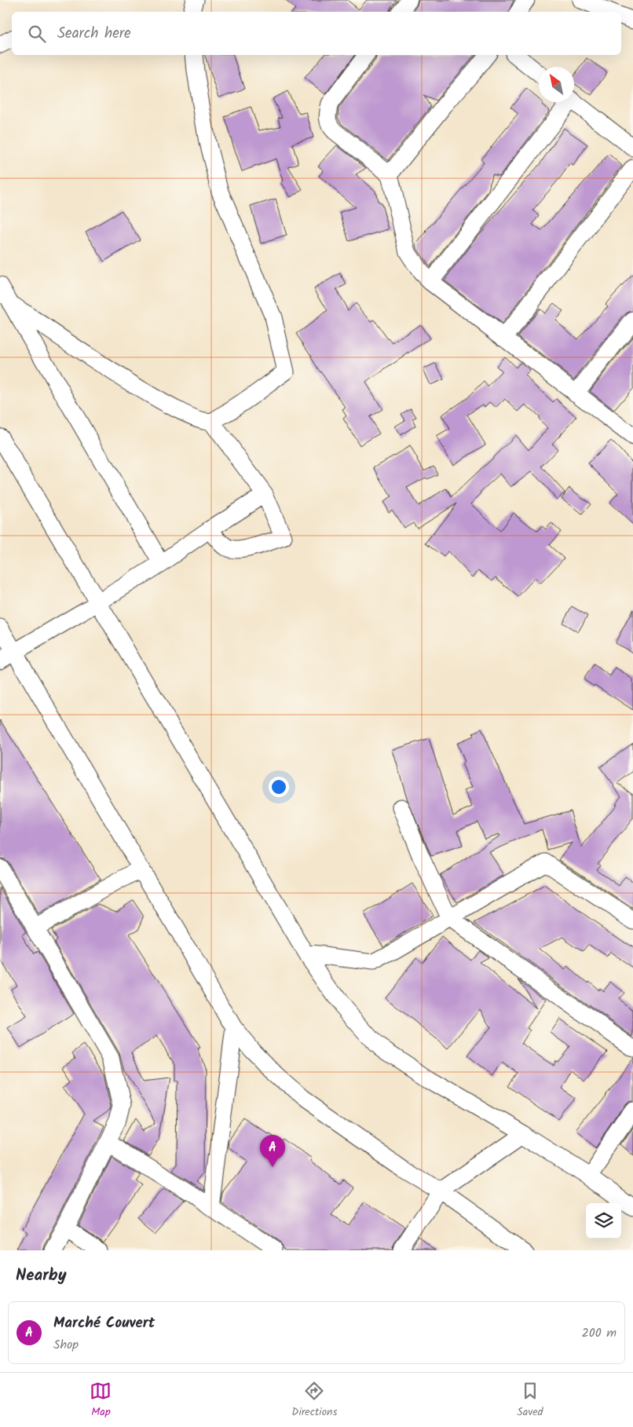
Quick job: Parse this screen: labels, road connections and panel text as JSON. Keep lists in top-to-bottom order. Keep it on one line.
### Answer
{"north":"top left","page":{"search":"Search here","pins":"A","heading":"Nearby","list":[{"mark":"A","name":"Marché Couvert","note":"Shop","value":"200 m"}],"nav":["Map","Directions","Saved"]}}
